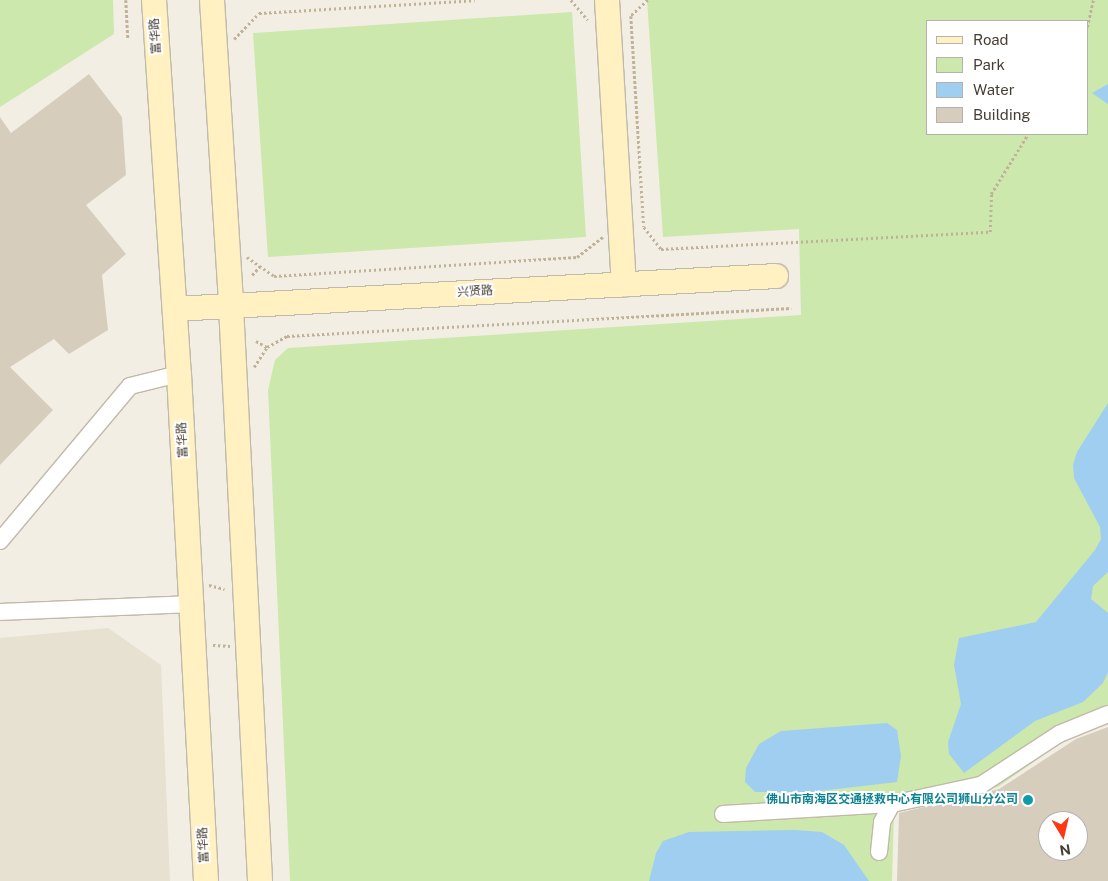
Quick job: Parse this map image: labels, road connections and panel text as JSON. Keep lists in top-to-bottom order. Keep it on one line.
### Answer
{"streets":{"street":["富华路","兴贤路"]},"crossings":[["富华路","兴贤路"]],"places":["佛山市南海区交通拯救中心有限公司狮山分公司"],"legend":["Road","Park","Water","Building"],"north":"bottom"}
